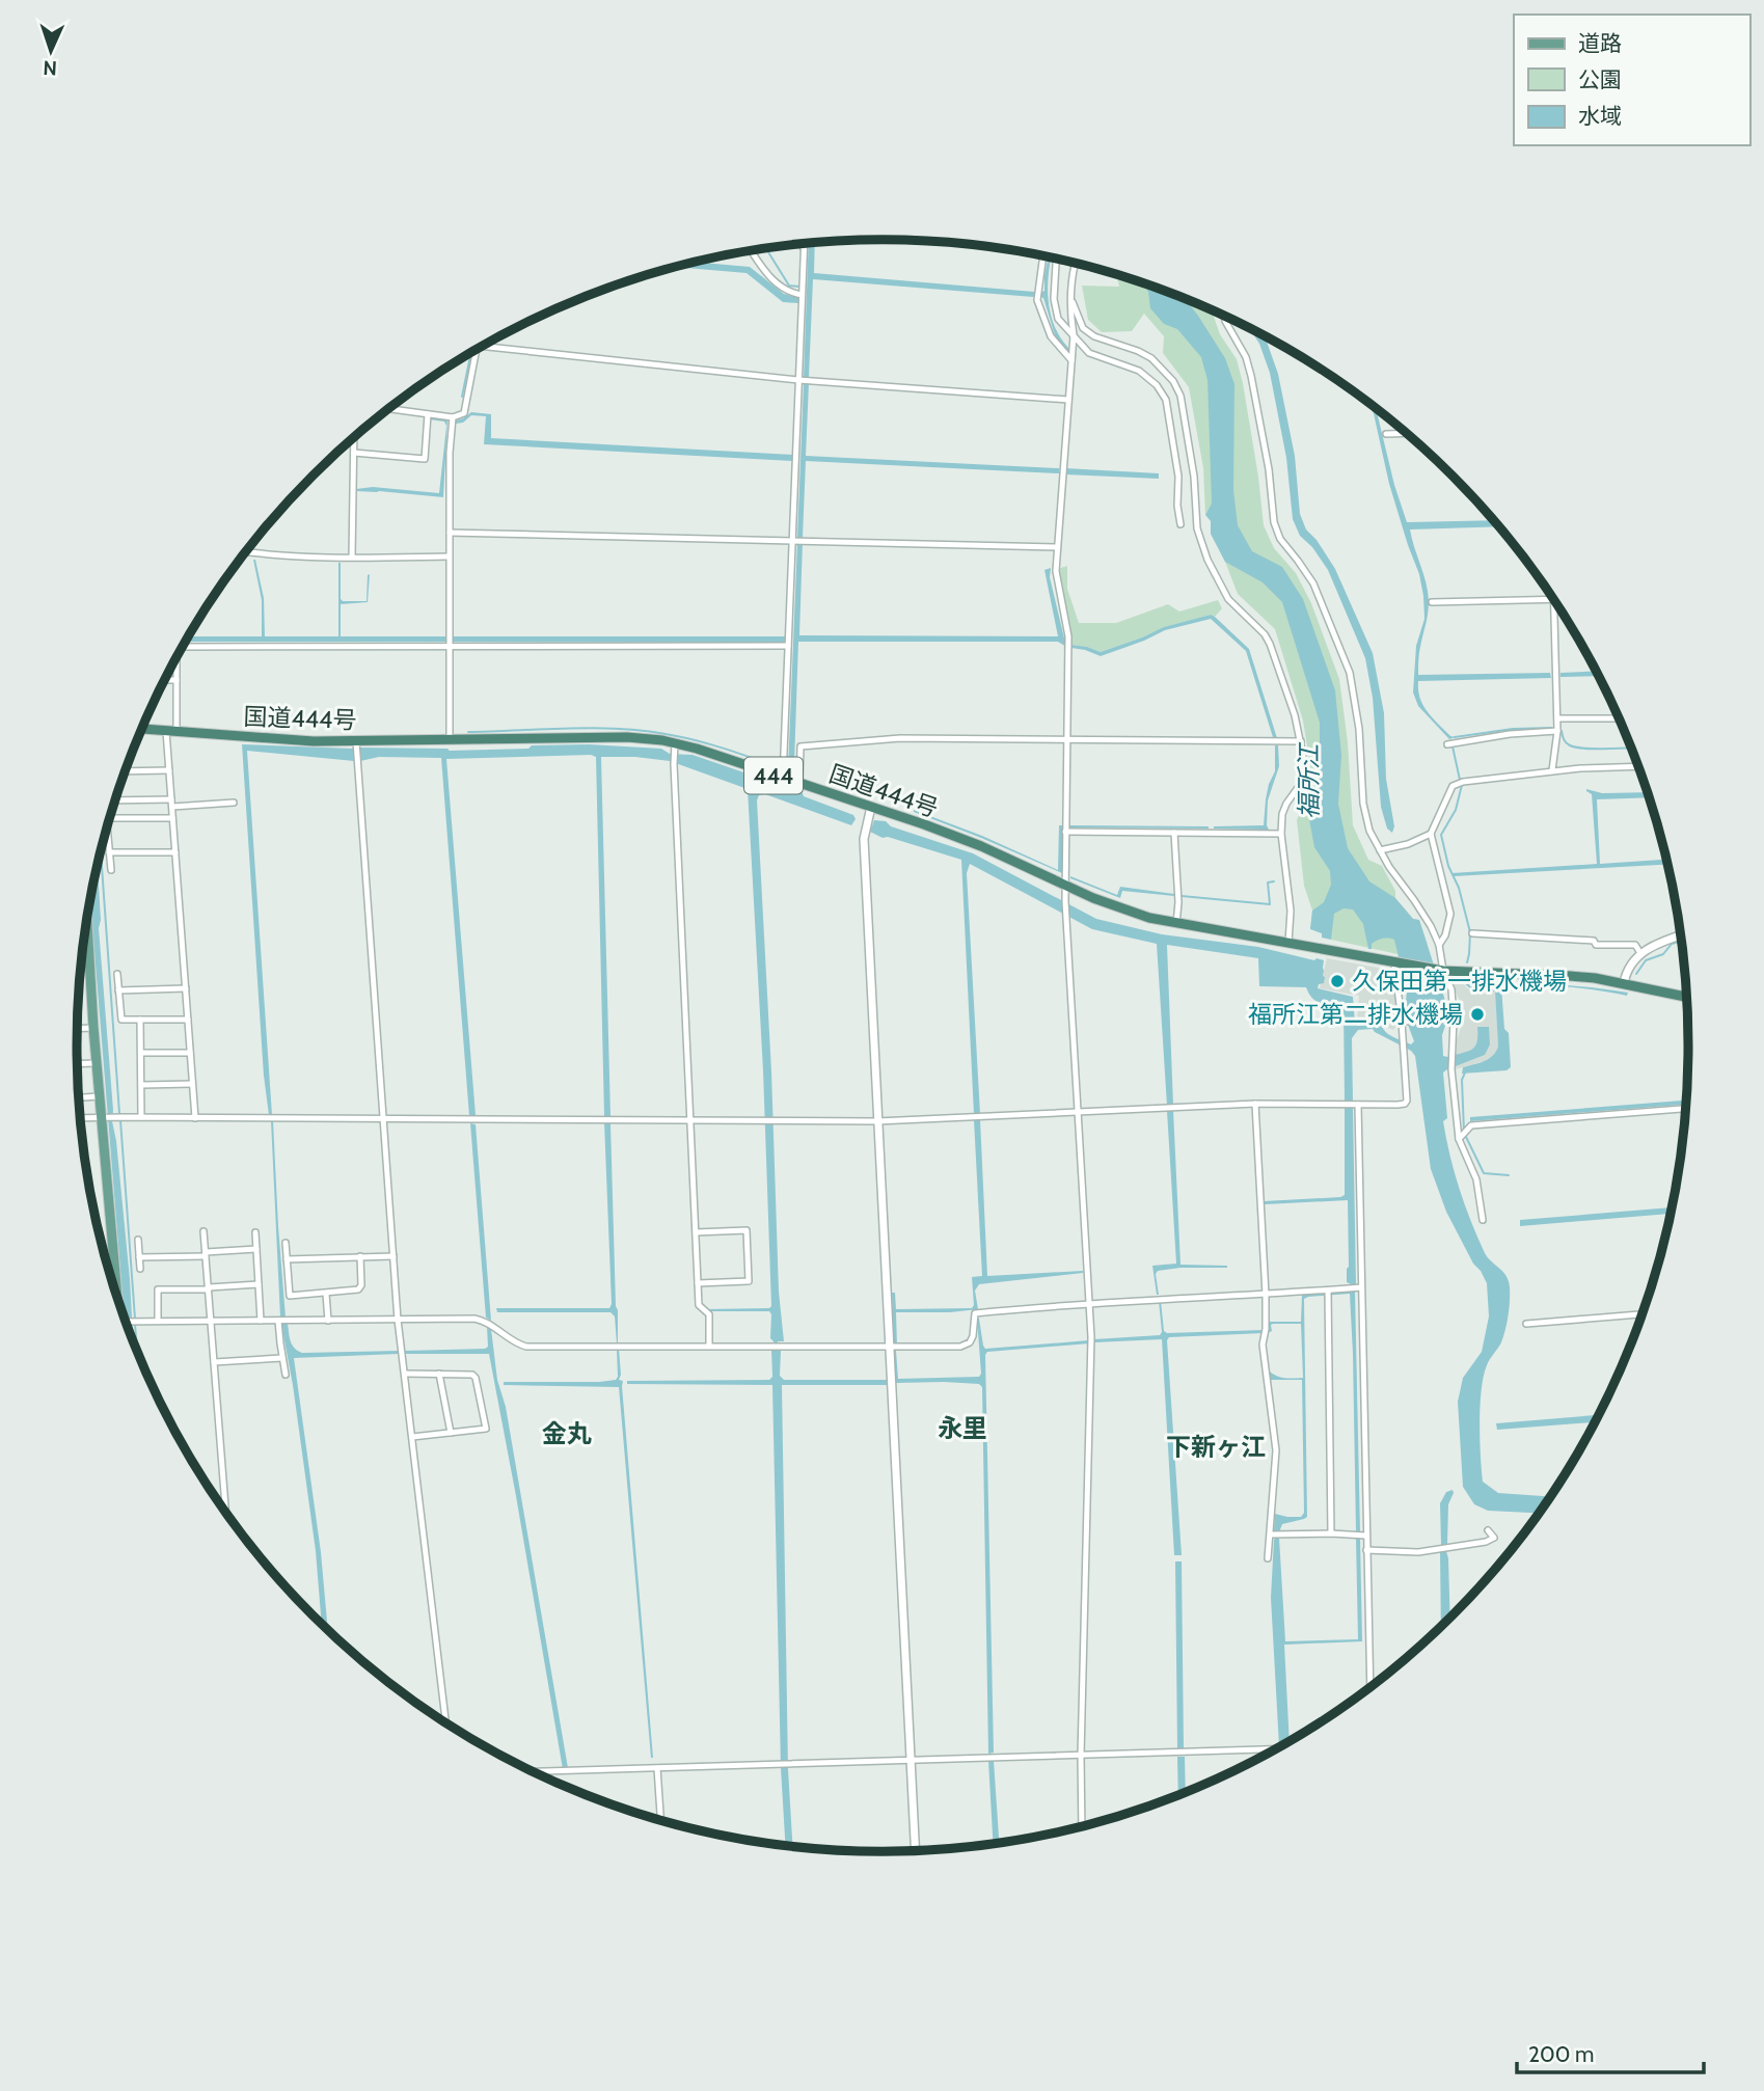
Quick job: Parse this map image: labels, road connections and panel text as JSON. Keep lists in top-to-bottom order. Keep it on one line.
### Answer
{"streets":{"highway":["国道444号","444"]},"crossings":[["国道444号","444"]],"districts":["永里","金丸","下新ヶ江"],"water":["福所江"],"places":["久保田第一排水機場","福所江第二排水機場"],"legend":["道路","公園","水域"],"scale_bar":"200 m","north":"bottom"}
